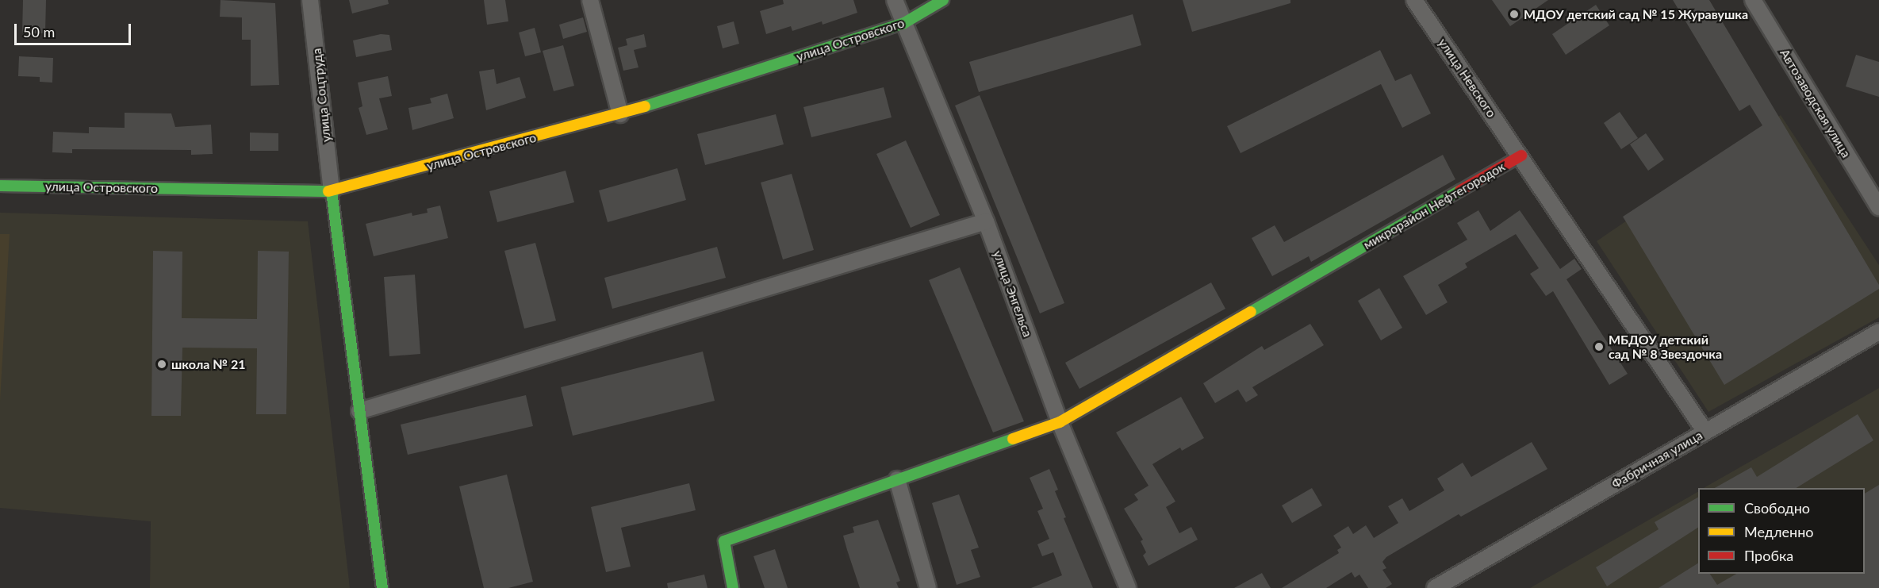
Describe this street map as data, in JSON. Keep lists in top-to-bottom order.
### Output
{
  "streets": {
    "street": [
      "улица Островского",
      "улица Невского",
      "улица Соцтруда",
      "Автозаводская улица",
      "микрорайон Нефтегородок",
      "улица Энгельса",
      "Фабричная улица"
    ]
  },
  "crossings": [
    ["улица Островского", "улица Соцтруда"],
    ["улица Островского", "улица Энгельса"],
    ["улица Невского", "микрорайон Нефтегородок"],
    ["микрорайон Нефтегородок", "улица Энгельса"]
  ],
  "places": ["МДОУ детский сад № 15 Журавушка", "МБДОУ детский сад № 8 Звездочка", "школа № 21"],
  "legend": ["Свободно", "Медленно", "Пробка"],
  "scale_bar": "50 m"
}
